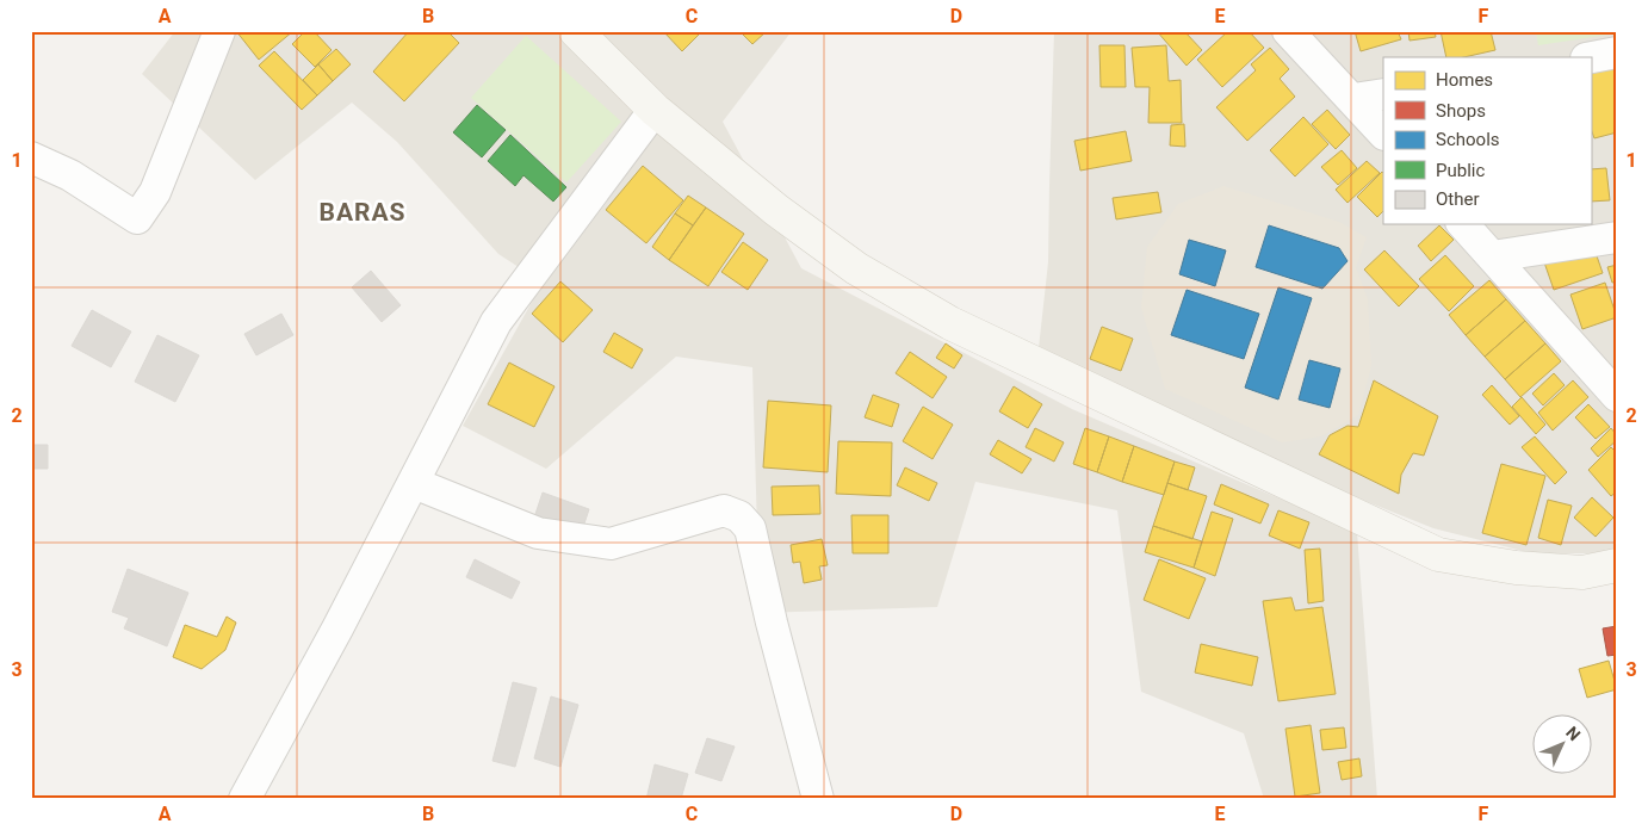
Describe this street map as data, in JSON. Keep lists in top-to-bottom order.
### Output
{
  "districts": ["BARAS"],
  "legend": [
    "Homes",
    "Shops",
    "Schools",
    "Public",
    "Other"
  ],
  "north": "top right",
  "grid": {
    "columns": [
      "A",
      "B",
      "C",
      "D",
      "E",
      "F"
    ],
    "rows": ["1", "2", "3"]
  }
}
